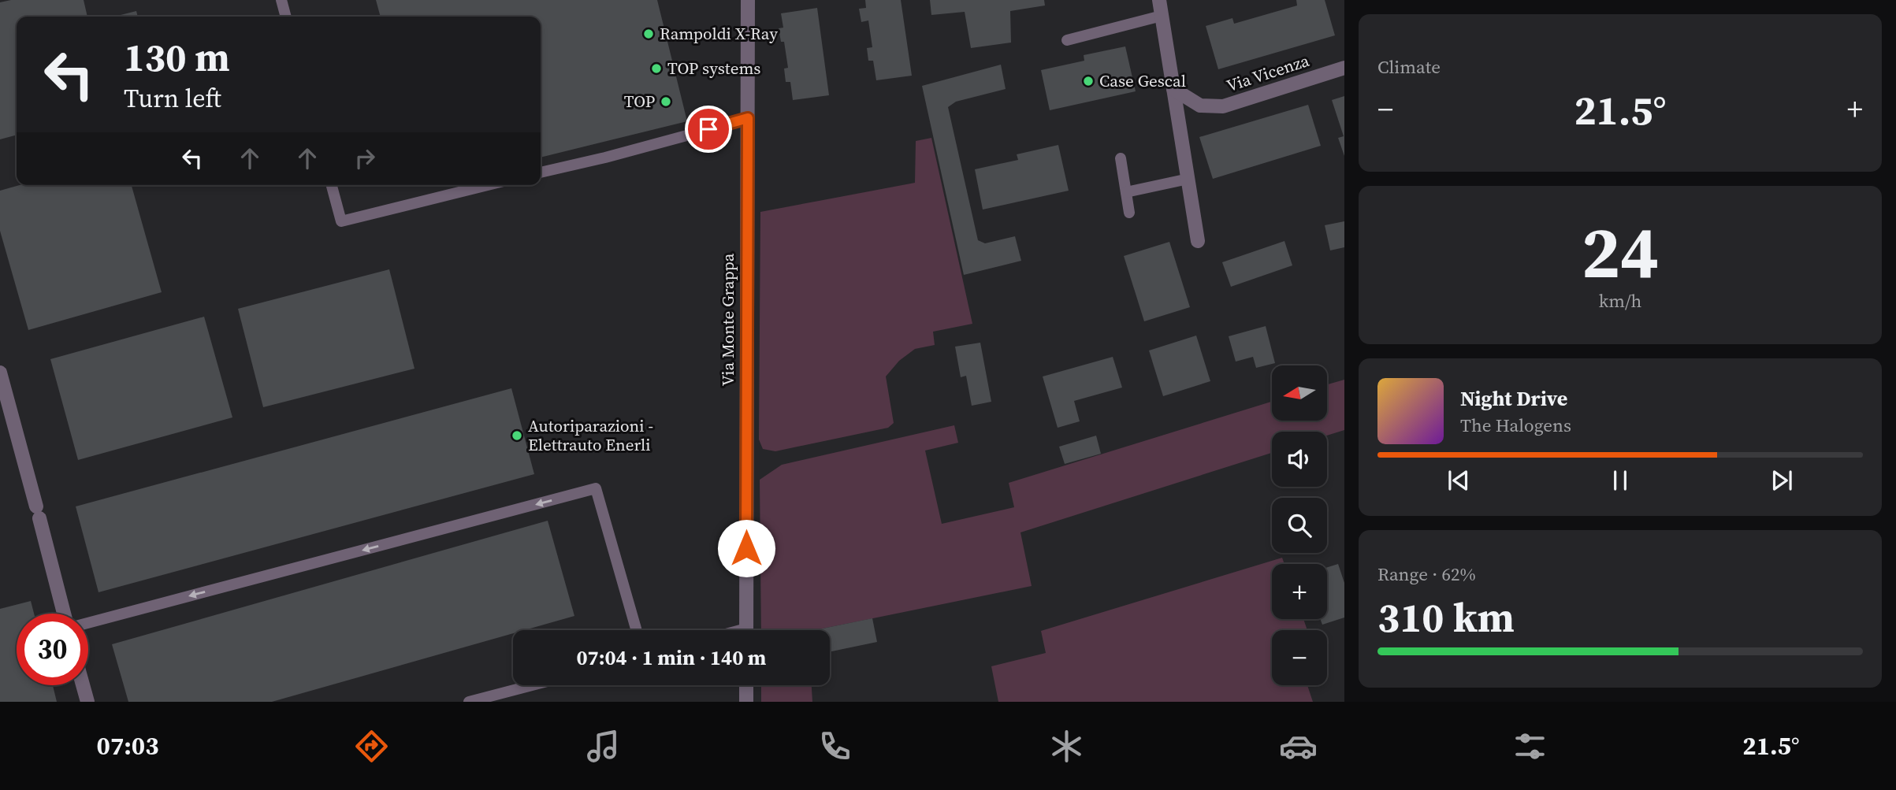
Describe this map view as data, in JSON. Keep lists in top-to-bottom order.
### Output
{
  "streets": {
    "street": ["Via Vicenza", "Via Monte Grappa"]
  },
  "places": [
    "Rampoldi X-Ray",
    "TOP systems",
    "Case Gescal",
    "TOP",
    "Autoriparazioni - Elettrauto Enerli"
  ],
  "north": "left",
  "page": {
    "tile": [
      "Climate",
      ["24", "km/h"],
      ["Range · 62%", "310 km"]
    ],
    "turn": ["130 m", "Turn left"],
    "heat": ["−", "21.5°", "+"],
    "map_buttons": ["+", "−"],
    "song": ["Night Drive", "The Halogens"],
    "limit": "30",
    "trip": "07:04 · 1 min · 140 m",
    "tabs": ["07:03", "21.5°"]
  }
}
